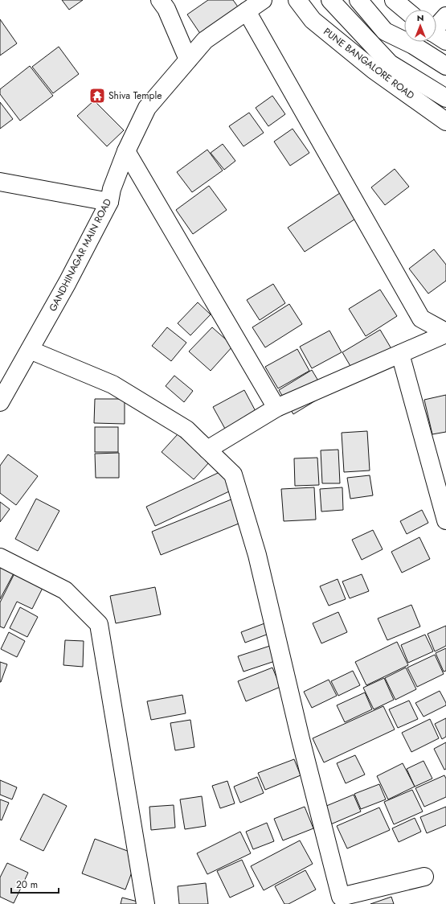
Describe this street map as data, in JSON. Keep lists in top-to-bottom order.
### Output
{
  "streets": {
    "street": ["PUNE BANGALORE ROAD", "GANDHINAGAR MAIN ROAD"]
  },
  "places": {
    "temple": ["Shiva Temple"]
  },
  "scale_bar": "20 m",
  "north": "top"
}
